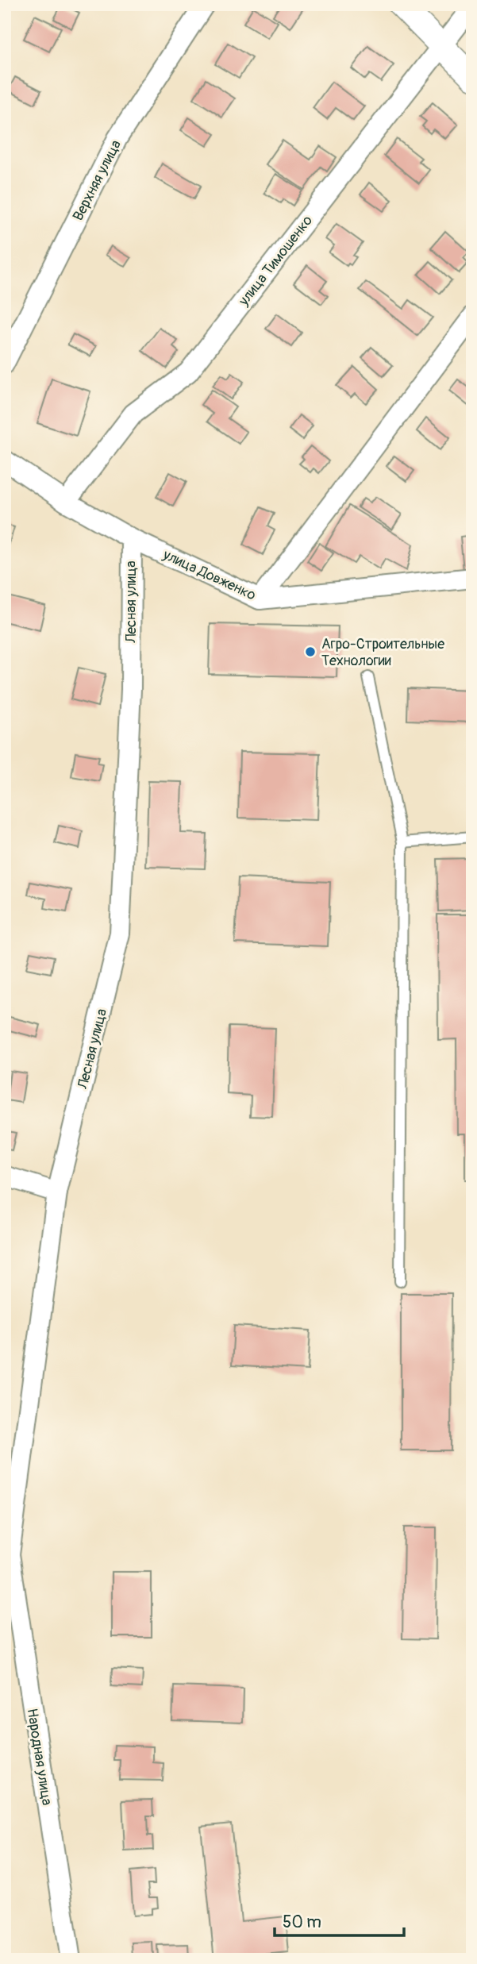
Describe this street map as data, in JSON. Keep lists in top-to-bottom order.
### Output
{
  "streets": {
    "street": [
      "Верхняя улица",
      "улица Тимошенко",
      "улица Довженко",
      "Лесная улица",
      "Народная улица"
    ]
  },
  "crossings": [
    ["улица Тимошенко", "улица Довженко"],
    ["улица Довженко", "Лесная улица"],
    ["Лесная улица", "Народная улица"]
  ],
  "places": ["Агро-Строительные Технологии"],
  "scale_bar": "50 m"
}
